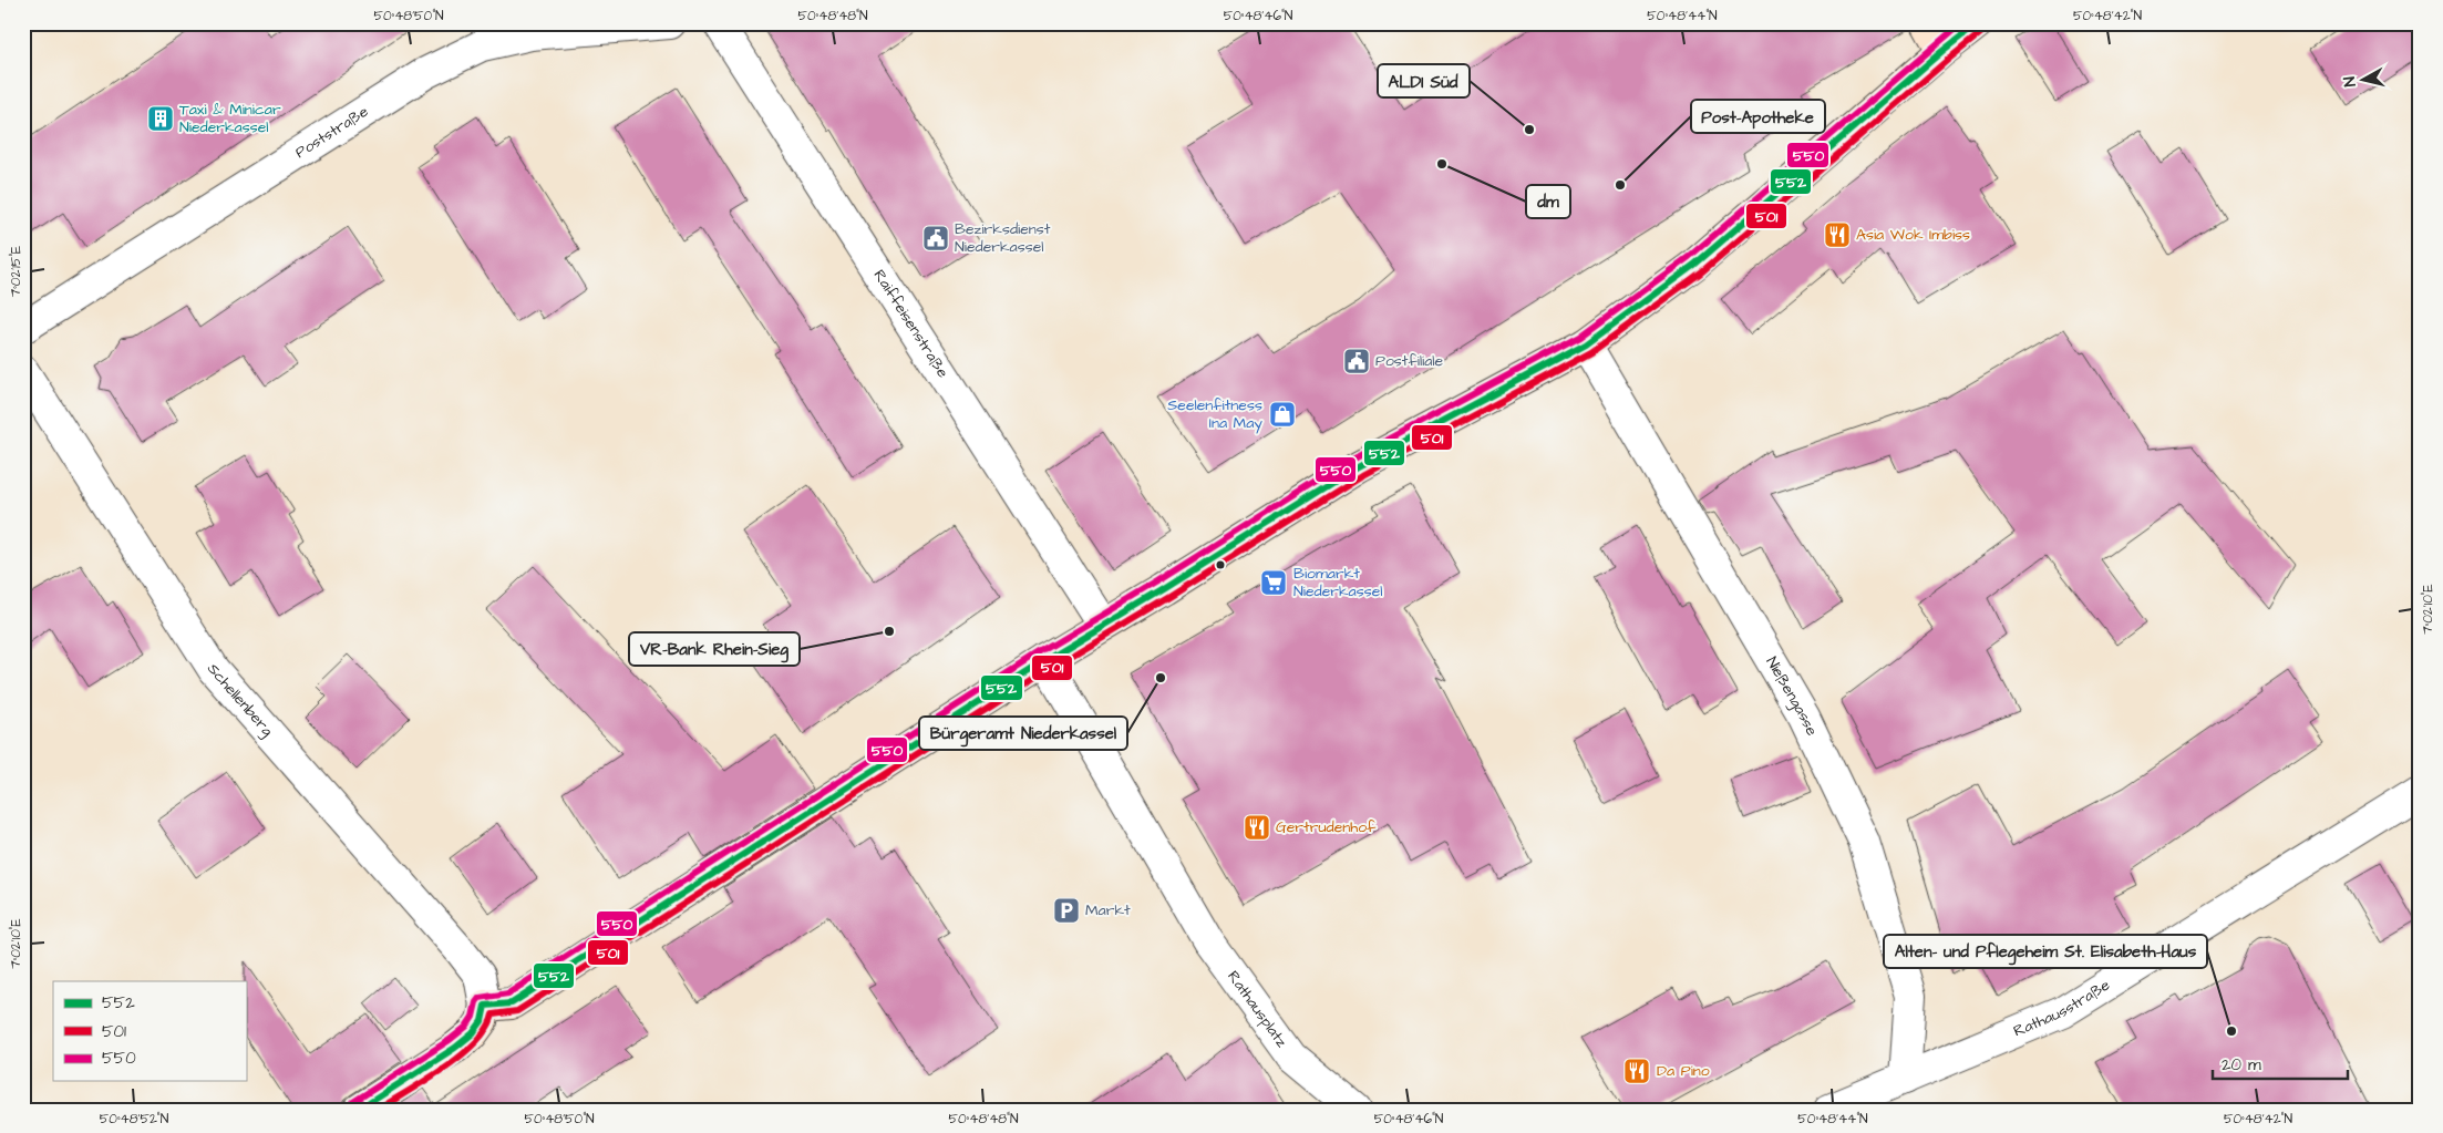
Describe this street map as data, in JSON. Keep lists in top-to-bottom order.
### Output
{
  "streets": {
    "street": [
      "Poststraße",
      "Raiffeisenstraße",
      "Nießengasse",
      "Schellenberg",
      "Rathausstraße",
      "Rathausplatz"
    ]
  },
  "crossings": [
    ["Nießengasse", "Rathausstraße"]
  ],
  "places": {
    "building": ["Taxi & Minicar Niederkassel"],
    "other": [
      "ALDI Süd",
      "dm",
      "Post-Apotheke",
      "VR-Bank Rhein-Sieg",
      "Bürgeramt Niederkassel",
      "Alten- und Pflegeheim St. Elisabeth-Haus"
    ],
    "restaurant": ["Asia Wok Imbiss", "Gertrudenhof", "Da Pino"],
    "public building": ["Bezirksdienst Niederkassel", "Postfiliale"],
    "shop": ["Seelenfitness Ina May"],
    "supermarket": ["Biomarkt Niederkassel"],
    "parking": ["Markt"]
  },
  "lines": ["transit line 552", "transit line 550", "transit line 501"],
  "legend": ["552", "501", "550"],
  "scale_bar": "20 m",
  "north": "left",
  "coordinates": [
    "50°48'50\"N",
    "50°48'48\"N",
    "50°48'46\"N",
    "50°48'44\"N",
    "50°48'42\"N",
    "7°02'15\"E",
    "7°02'10\"E",
    "50°48'52\"N"
  ]
}
